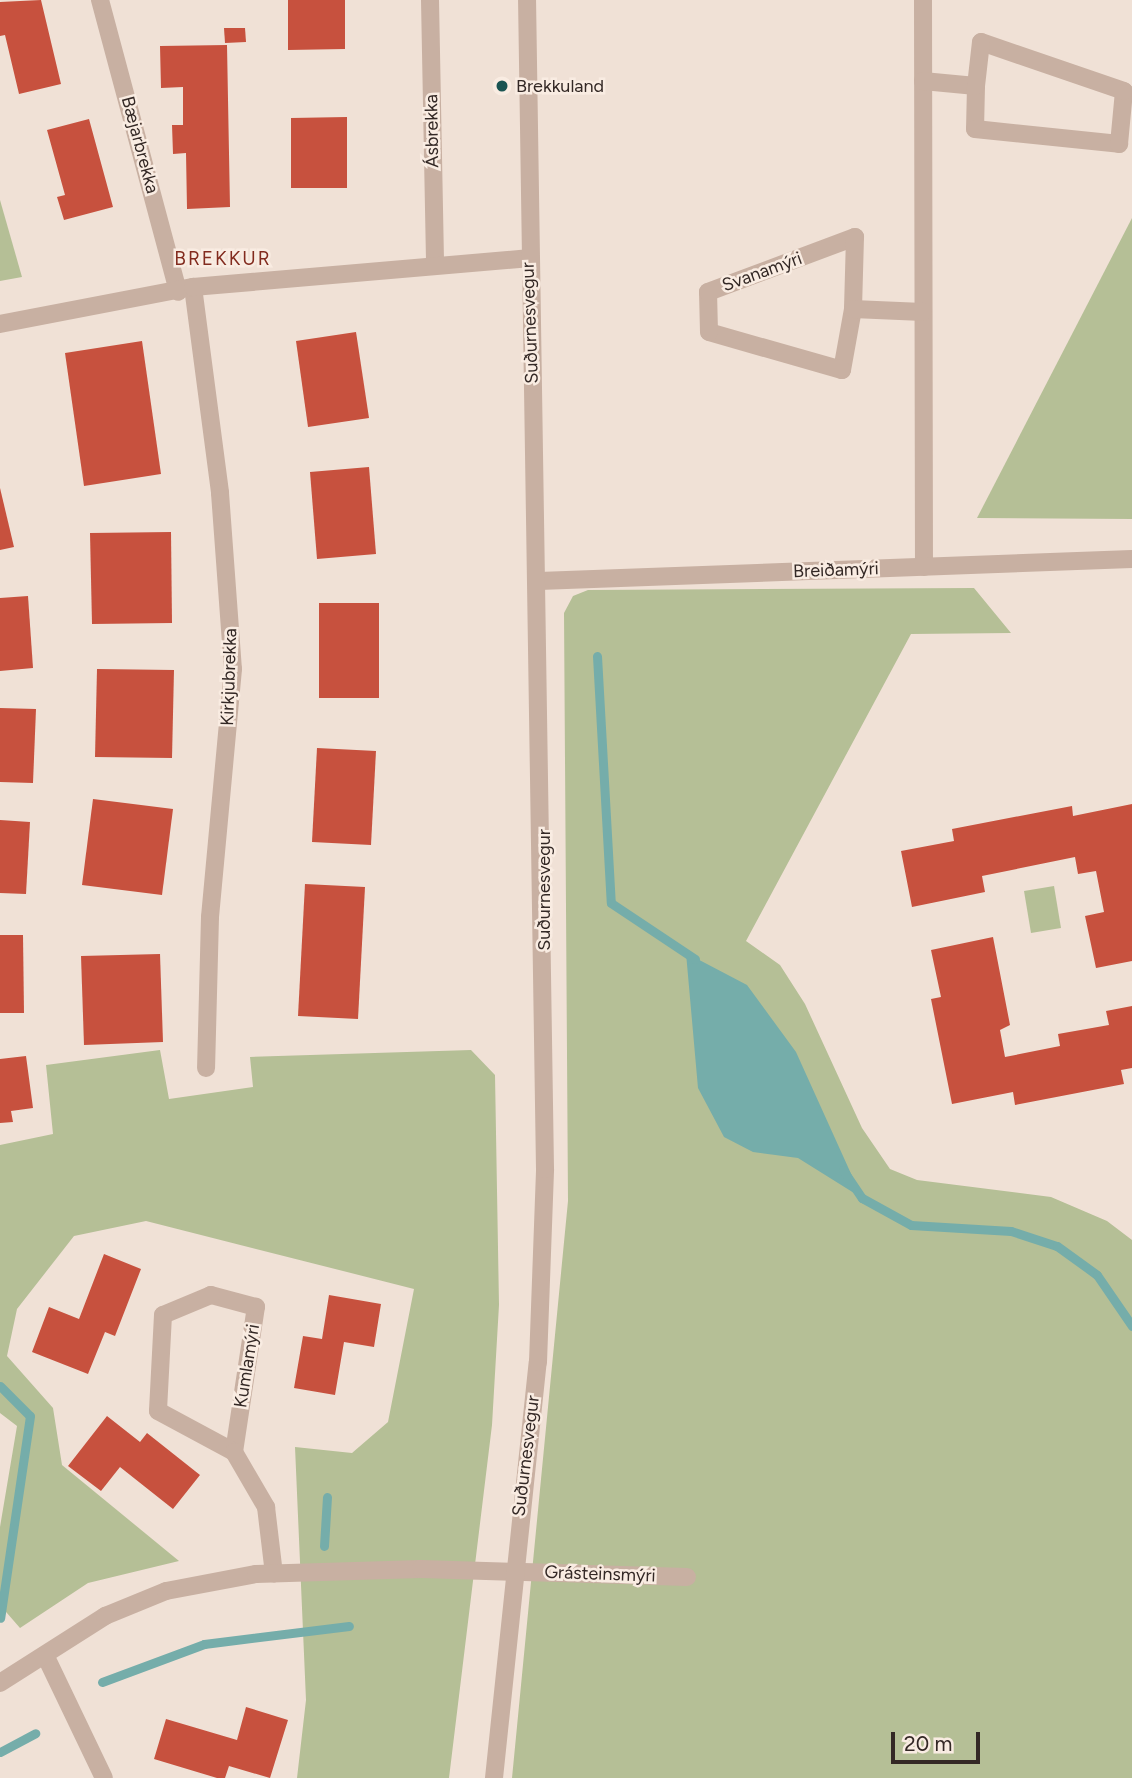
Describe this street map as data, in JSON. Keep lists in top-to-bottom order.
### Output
{
  "streets": {
    "street": [
      "Ásbrekka",
      "Bæjarbrekka",
      "Svanamýri",
      "Suðurnesvegur",
      "Breiðamýri",
      "Kirkjubrekka",
      "Kumlamýri",
      "Grásteinsmýri"
    ]
  },
  "crossings": [
    ["Bæjarbrekka", "Kirkjubrekka"],
    ["Suðurnesvegur", "Breiðamýri"],
    ["Suðurnesvegur", "Grásteinsmýri"]
  ],
  "districts": ["BREKKUR"],
  "places": ["Brekkuland"],
  "scale_bar": "20 m"
}
